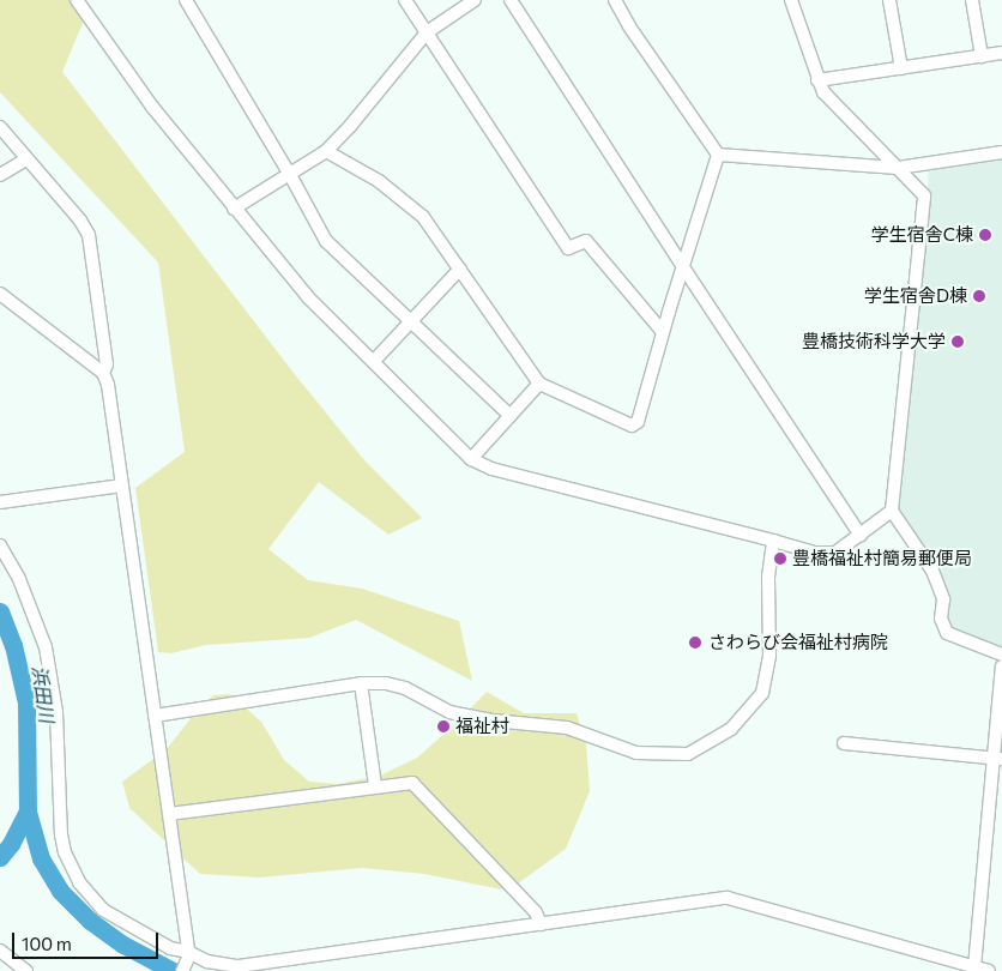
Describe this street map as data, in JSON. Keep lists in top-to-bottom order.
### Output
{
  "water": ["浜田川"],
  "places": [
    "学生宿舎C棟",
    "学生宿舎D棟",
    "豊橋技術科学大学",
    "豊橋福祉村簡易郵便局",
    "さわらび会福祉村病院",
    "福祉村"
  ],
  "scale_bar": "100 m"
}
